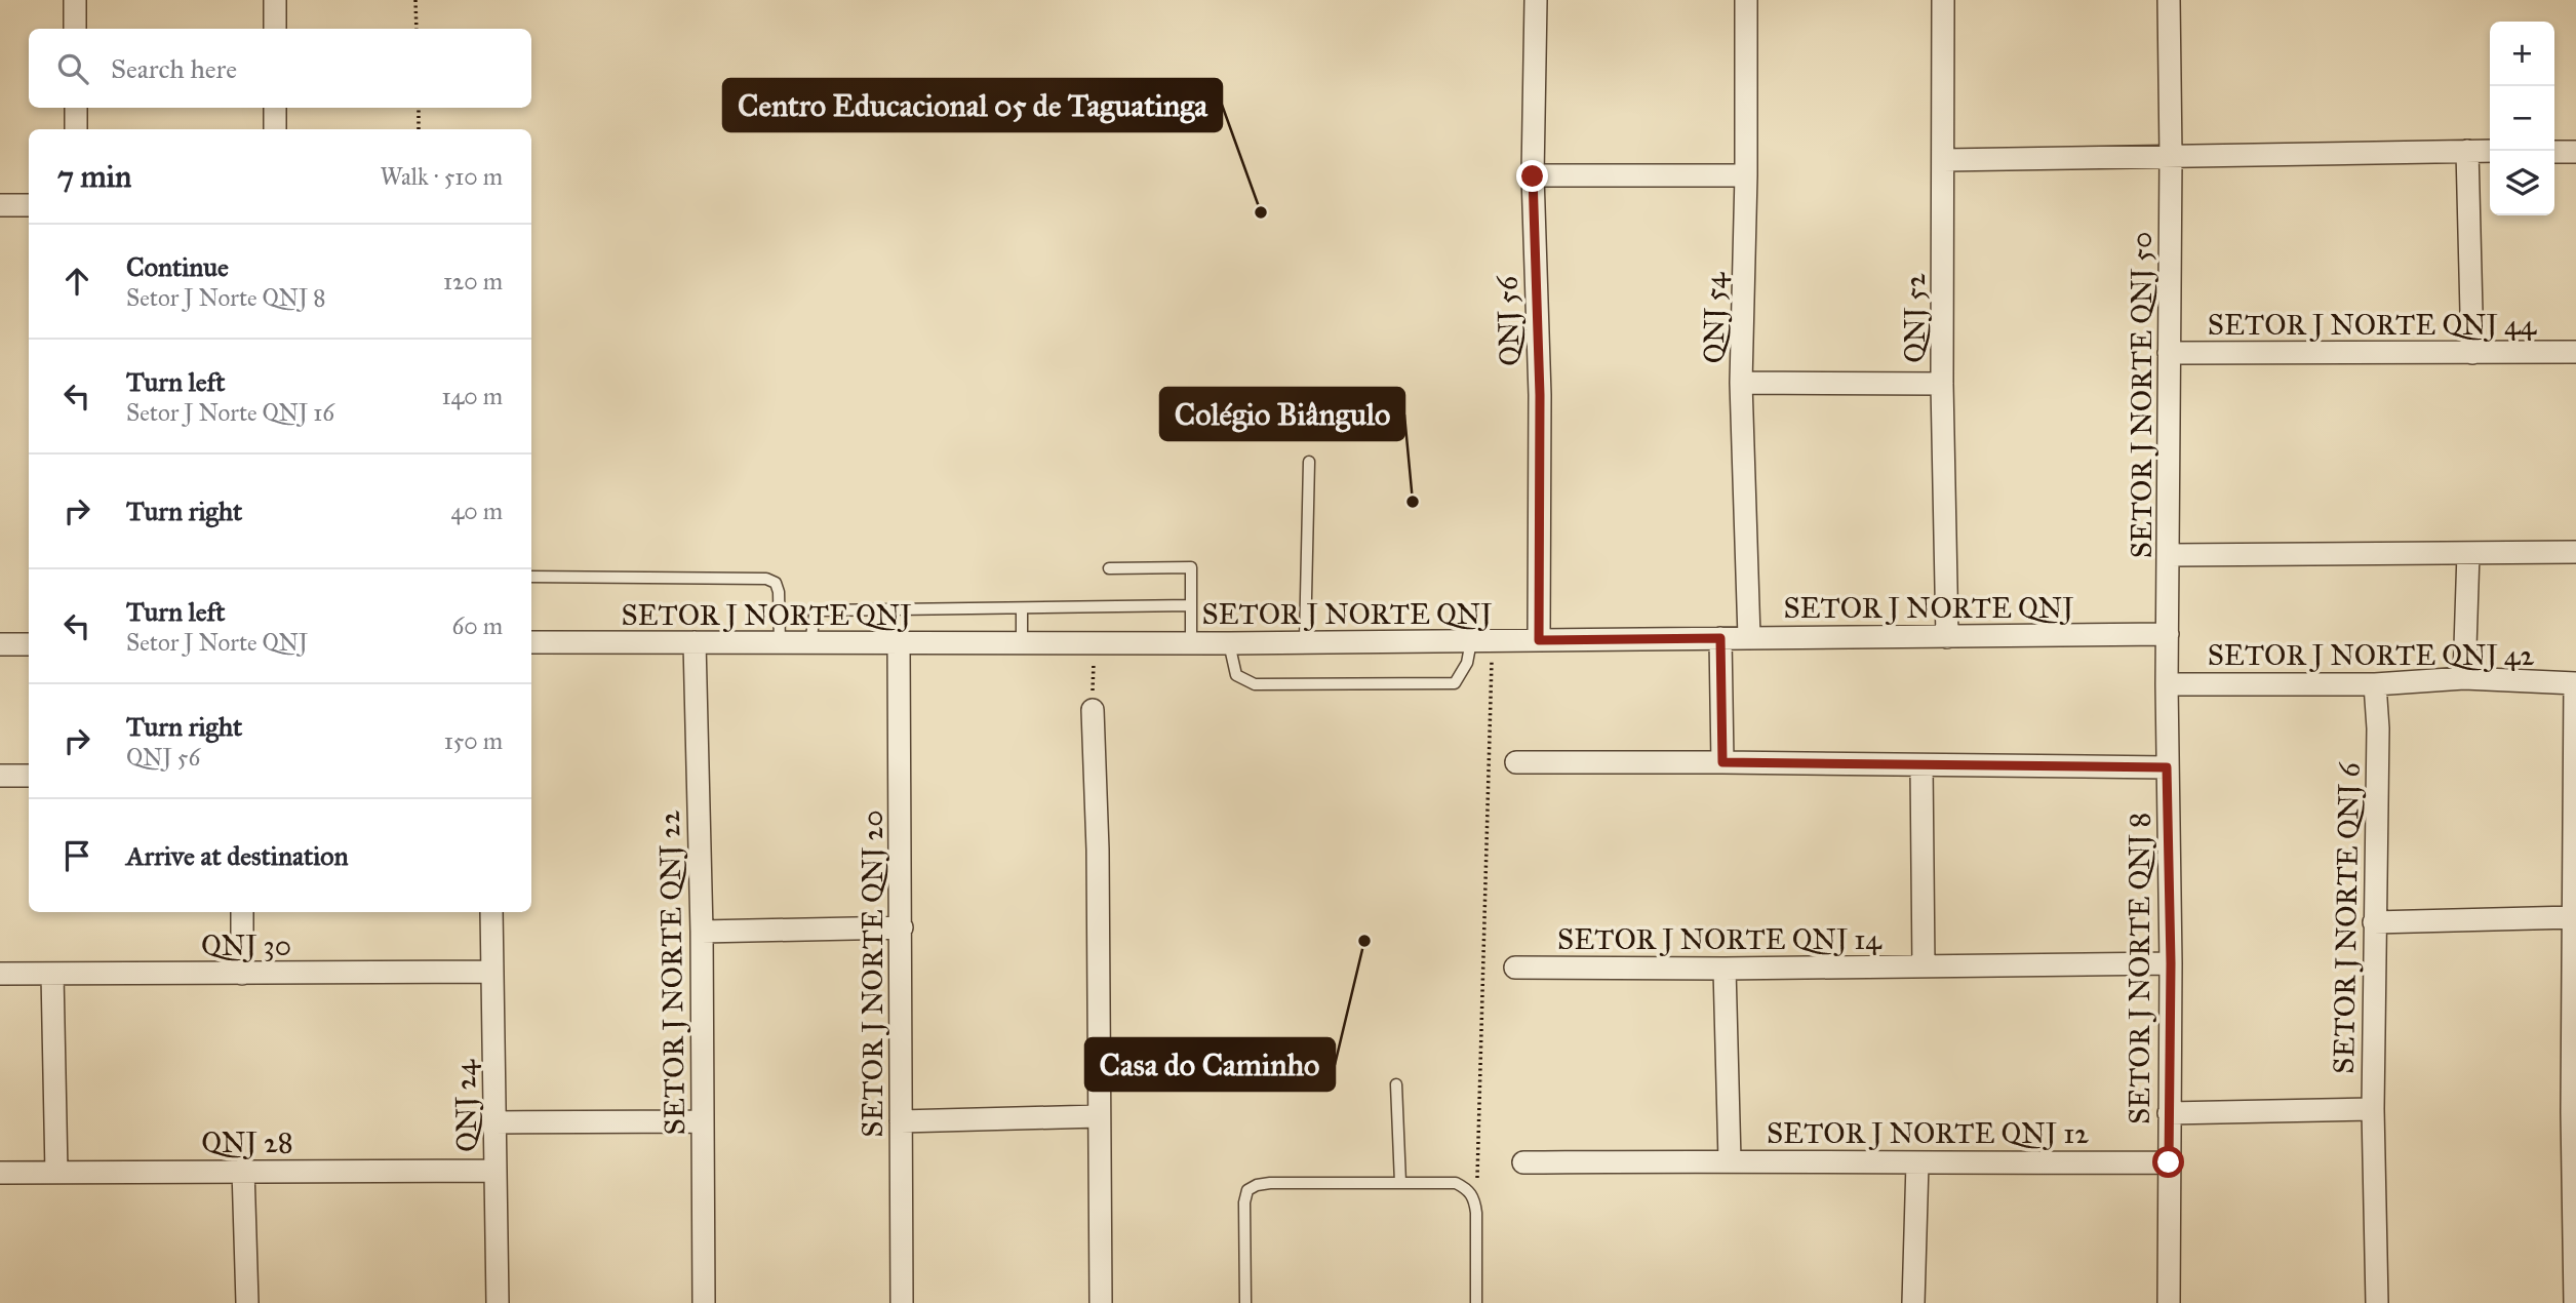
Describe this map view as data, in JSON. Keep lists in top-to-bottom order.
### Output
{
  "streets": {
    "street": [
      "QNJ 54",
      "QNJ 52",
      "QNJ 56",
      "SETOR J NORTE QNJ 44",
      "SETOR J NORTE QNJ 50",
      "SETOR J NORTE QNJ",
      "SETOR J NORTE QNJ 42",
      "SETOR J NORTE QNJ 6",
      "SETOR J NORTE QNJ 14",
      "QNJ 30",
      "SETOR J NORTE QNJ 8",
      "SETOR J NORTE QNJ 22",
      "SETOR J NORTE QNJ 20",
      "QNJ 24",
      "SETOR J NORTE QNJ 12",
      "QNJ 28"
    ]
  },
  "crossings": [
    ["QNJ 54", "SETOR J NORTE QNJ"],
    ["QNJ 52", "SETOR J NORTE QNJ"],
    ["QNJ 56", "SETOR J NORTE QNJ"],
    ["SETOR J NORTE QNJ 44", "SETOR J NORTE QNJ 50"],
    ["SETOR J NORTE QNJ 50", "SETOR J NORTE QNJ"],
    ["SETOR J NORTE QNJ 50", "SETOR J NORTE QNJ 8"],
    ["SETOR J NORTE QNJ", "SETOR J NORTE QNJ 8"],
    ["SETOR J NORTE QNJ", "SETOR J NORTE QNJ 22"],
    ["SETOR J NORTE QNJ", "SETOR J NORTE QNJ 20"],
    ["SETOR J NORTE QNJ 42", "SETOR J NORTE QNJ 6"],
    ["SETOR J NORTE QNJ 42", "SETOR J NORTE QNJ 8"],
    ["SETOR J NORTE QNJ 6", "SETOR J NORTE QNJ 8"],
    ["SETOR J NORTE QNJ 14", "SETOR J NORTE QNJ 8"],
    ["SETOR J NORTE QNJ 14", "SETOR J NORTE QNJ 12"],
    ["QNJ 30", "QNJ 24"],
    ["SETOR J NORTE QNJ 8", "SETOR J NORTE QNJ 12"],
    ["QNJ 24", "QNJ 28"]
  ],
  "places": ["Centro Educacional 05 de Taguatinga", "Colégio Biângulo", "Casa do Caminho"],
  "page": {
    "map_buttons": ["+", "−"],
    "search": "Search here",
    "heading": ["7 min", "Walk · 510 m"],
    "list": [
      ["Continue", "Setor J Norte QNJ 8", "120 m"],
      ["Turn left", "Setor J Norte QNJ 16", "140 m"],
      ["Turn right", "40 m"],
      ["Turn left", "Setor J Norte QNJ", "60 m"],
      ["Turn right", "QNJ 56", "150 m"],
      "Arrive at destination"
    ]
  }
}
